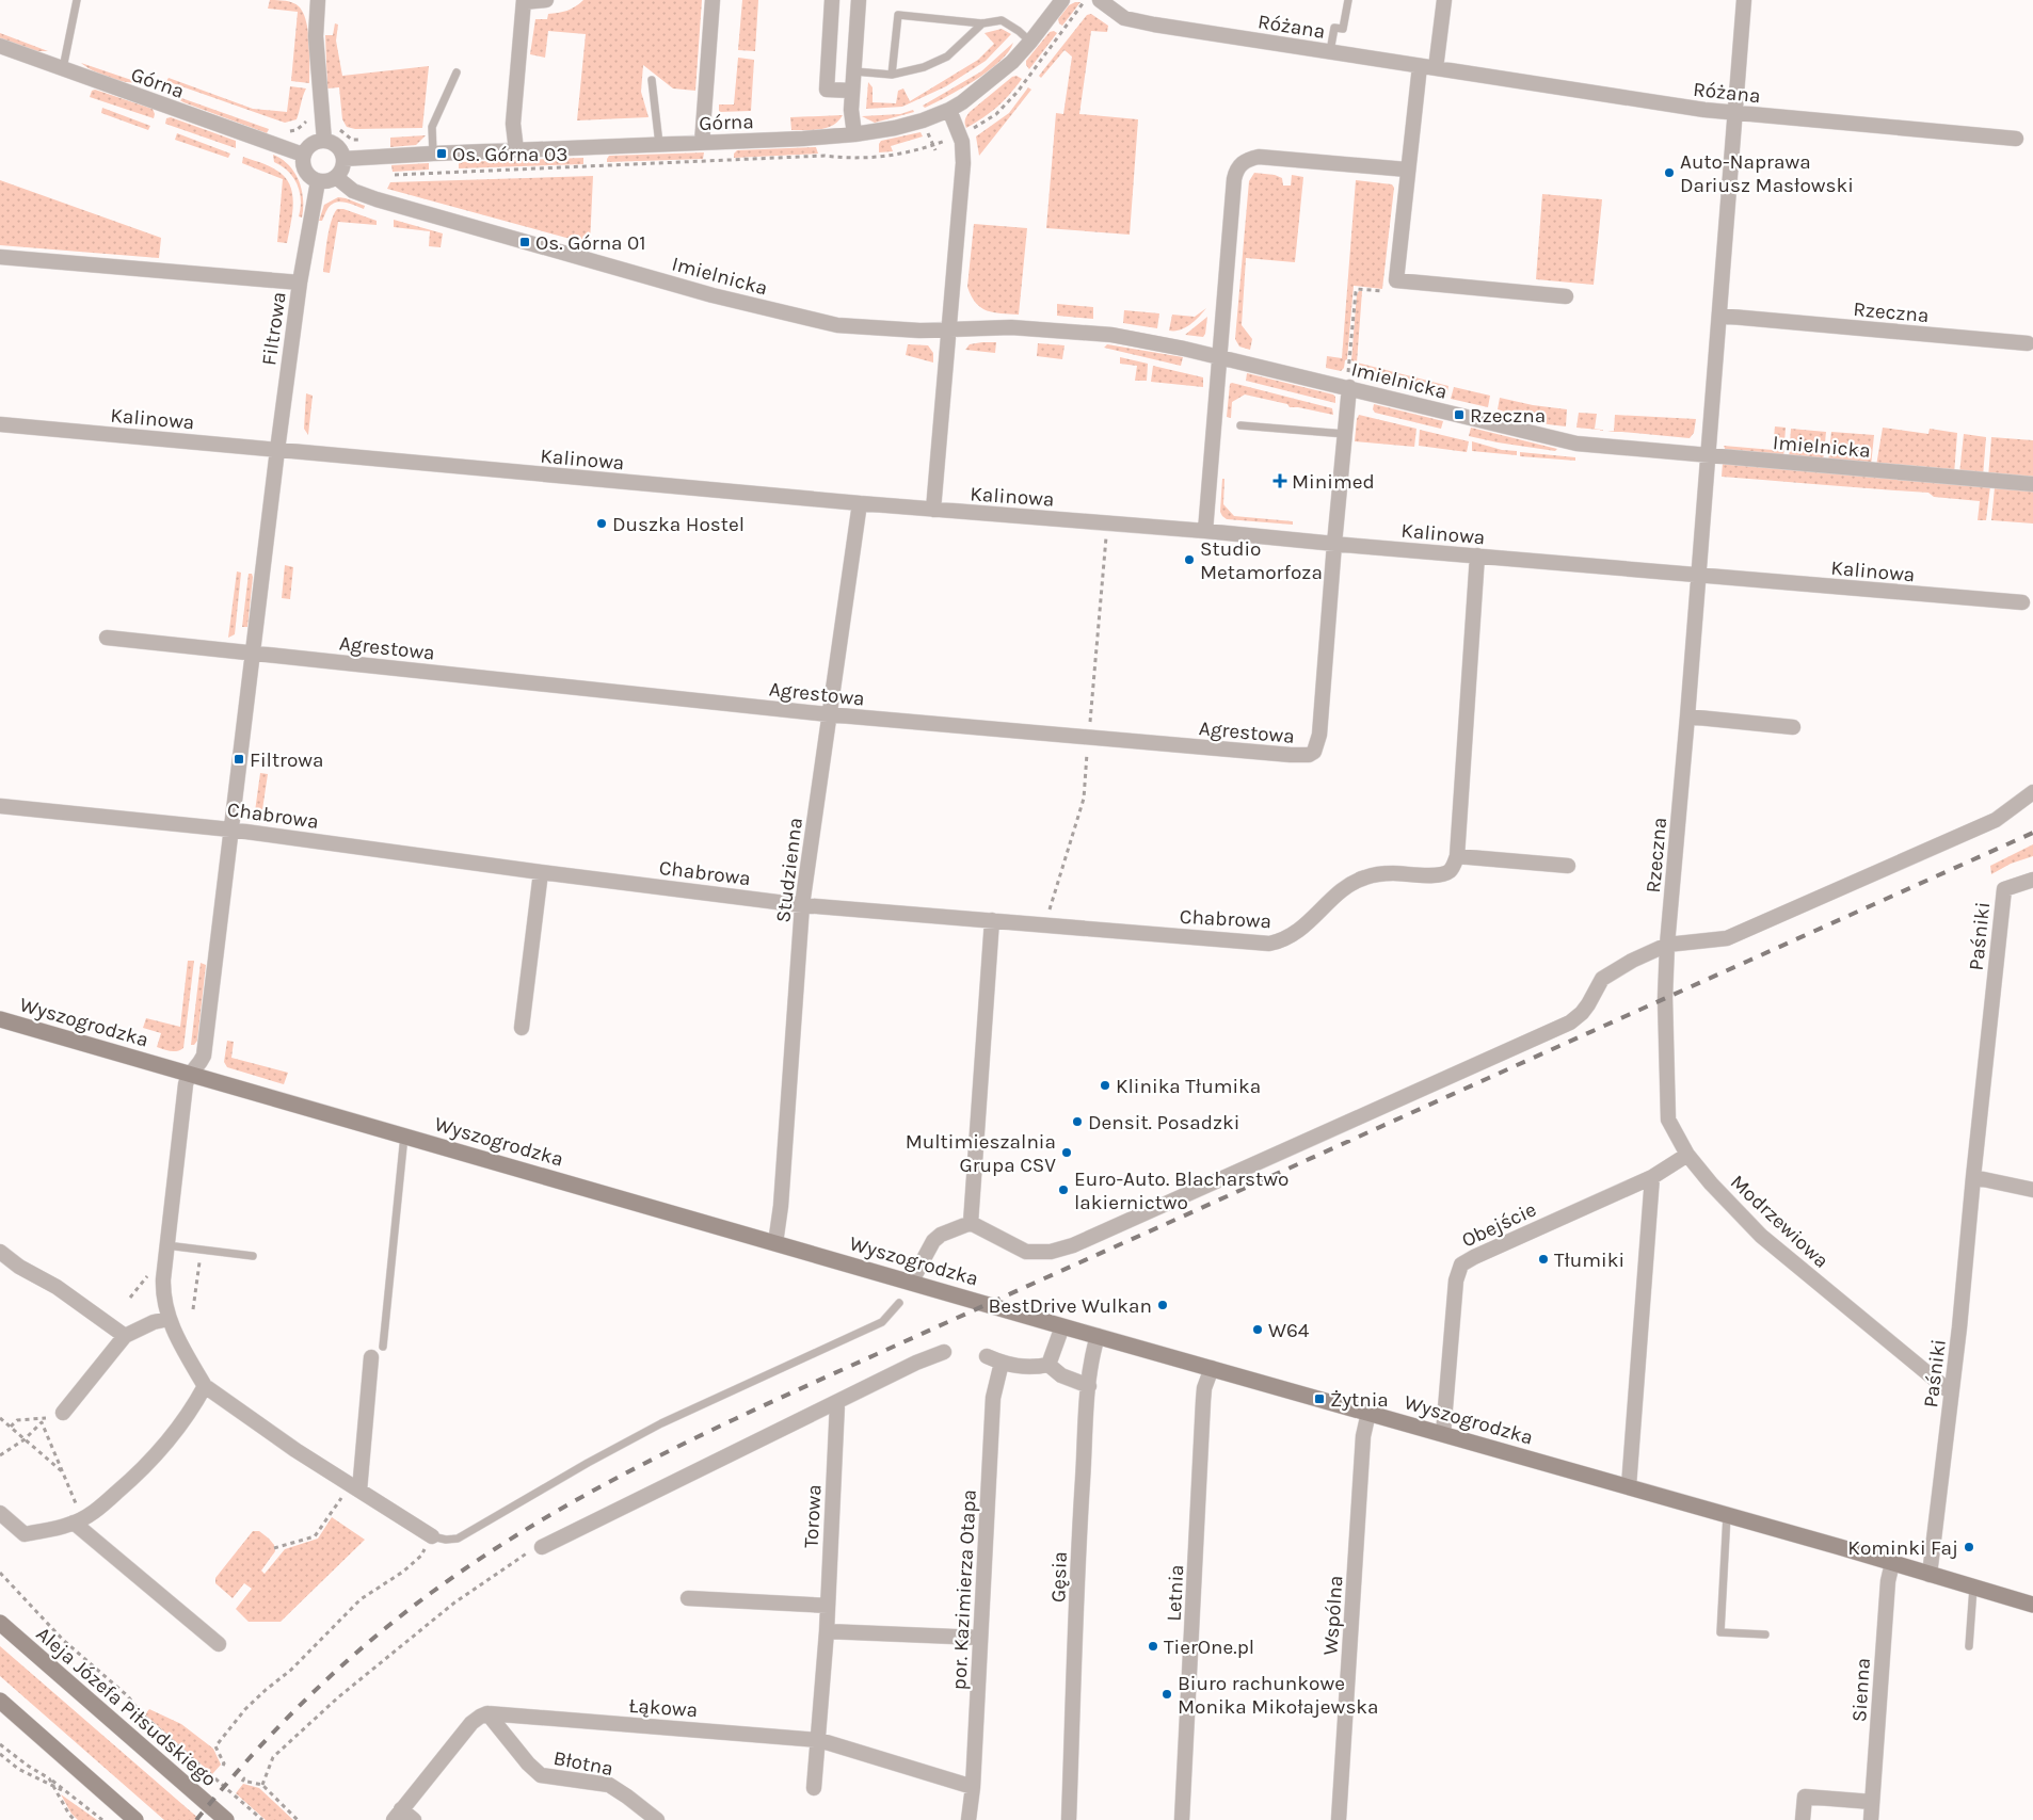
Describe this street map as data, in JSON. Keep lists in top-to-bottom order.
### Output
{
  "streets": {
    "street": [
      "Różana",
      "Górna",
      "Imielnicka",
      "Rzeczna",
      "Filtrowa",
      "Kalinowa",
      "Agrestowa",
      "Chabrowa",
      "Studzienna",
      "Paśniki",
      "Wyszogrodzka",
      "Modrzewiowa",
      "Obejście",
      "Torowa",
      "Gęsia",
      "por. Kazimierza Otapa",
      "Letnia",
      "Wspólna",
      "Sienna",
      "Aleja Józefa Piłsudskiego",
      "Łąkowa",
      "Błotna"
    ]
  },
  "crossings": [
    ["Różana", "Rzeczna"],
    ["Górna", "Imielnicka"],
    ["Górna", "Filtrowa"],
    ["Imielnicka", "Rzeczna"],
    ["Imielnicka", "Filtrowa"],
    ["Rzeczna", "Kalinowa"],
    ["Rzeczna", "Modrzewiowa"],
    ["Filtrowa", "Kalinowa"],
    ["Filtrowa", "Agrestowa"],
    ["Filtrowa", "Chabrowa"],
    ["Filtrowa", "Wyszogrodzka"],
    ["Kalinowa", "Agrestowa"],
    ["Kalinowa", "Studzienna"],
    ["Agrestowa", "Studzienna"],
    ["Chabrowa", "Studzienna"],
    ["Studzienna", "Wyszogrodzka"],
    ["Paśniki", "Wyszogrodzka"],
    ["Paśniki", "Modrzewiowa"],
    ["Wyszogrodzka", "Obejście"],
    ["Wyszogrodzka", "Gęsia"],
    ["Wyszogrodzka", "Letnia"],
    ["Wyszogrodzka", "Wspólna"],
    ["Wyszogrodzka", "Sienna"],
    ["Modrzewiowa", "Obejście"],
    ["Torowa", "Łąkowa"],
    ["por. Kazimierza Otapa", "Łąkowa"],
    ["Łąkowa", "Błotna"]
  ],
  "places": {
    "transit": [
      "Os. Górna 03",
      "Os. Górna 01",
      "Rzeczna",
      "Filtrowa",
      "Żytnia"
    ],
    "other": [
      "Auto-Naprawa Dariusz Masłowski",
      "Duszka Hostel",
      "Studio Metamorfoza",
      "Klinika Tłumika",
      "Densit. Posadzki",
      "Multimieszalnia Grupa CSV",
      "Euro-Auto. Blacharstwo lakiernictwo",
      "Tłumiki",
      "BestDrive Wulkan",
      "W64",
      "Kominki Faj",
      "TierOne.pl",
      "Biuro rachunkowe Monika Mikołajewska"
    ],
    "health": ["Minimed"]
  }
}
